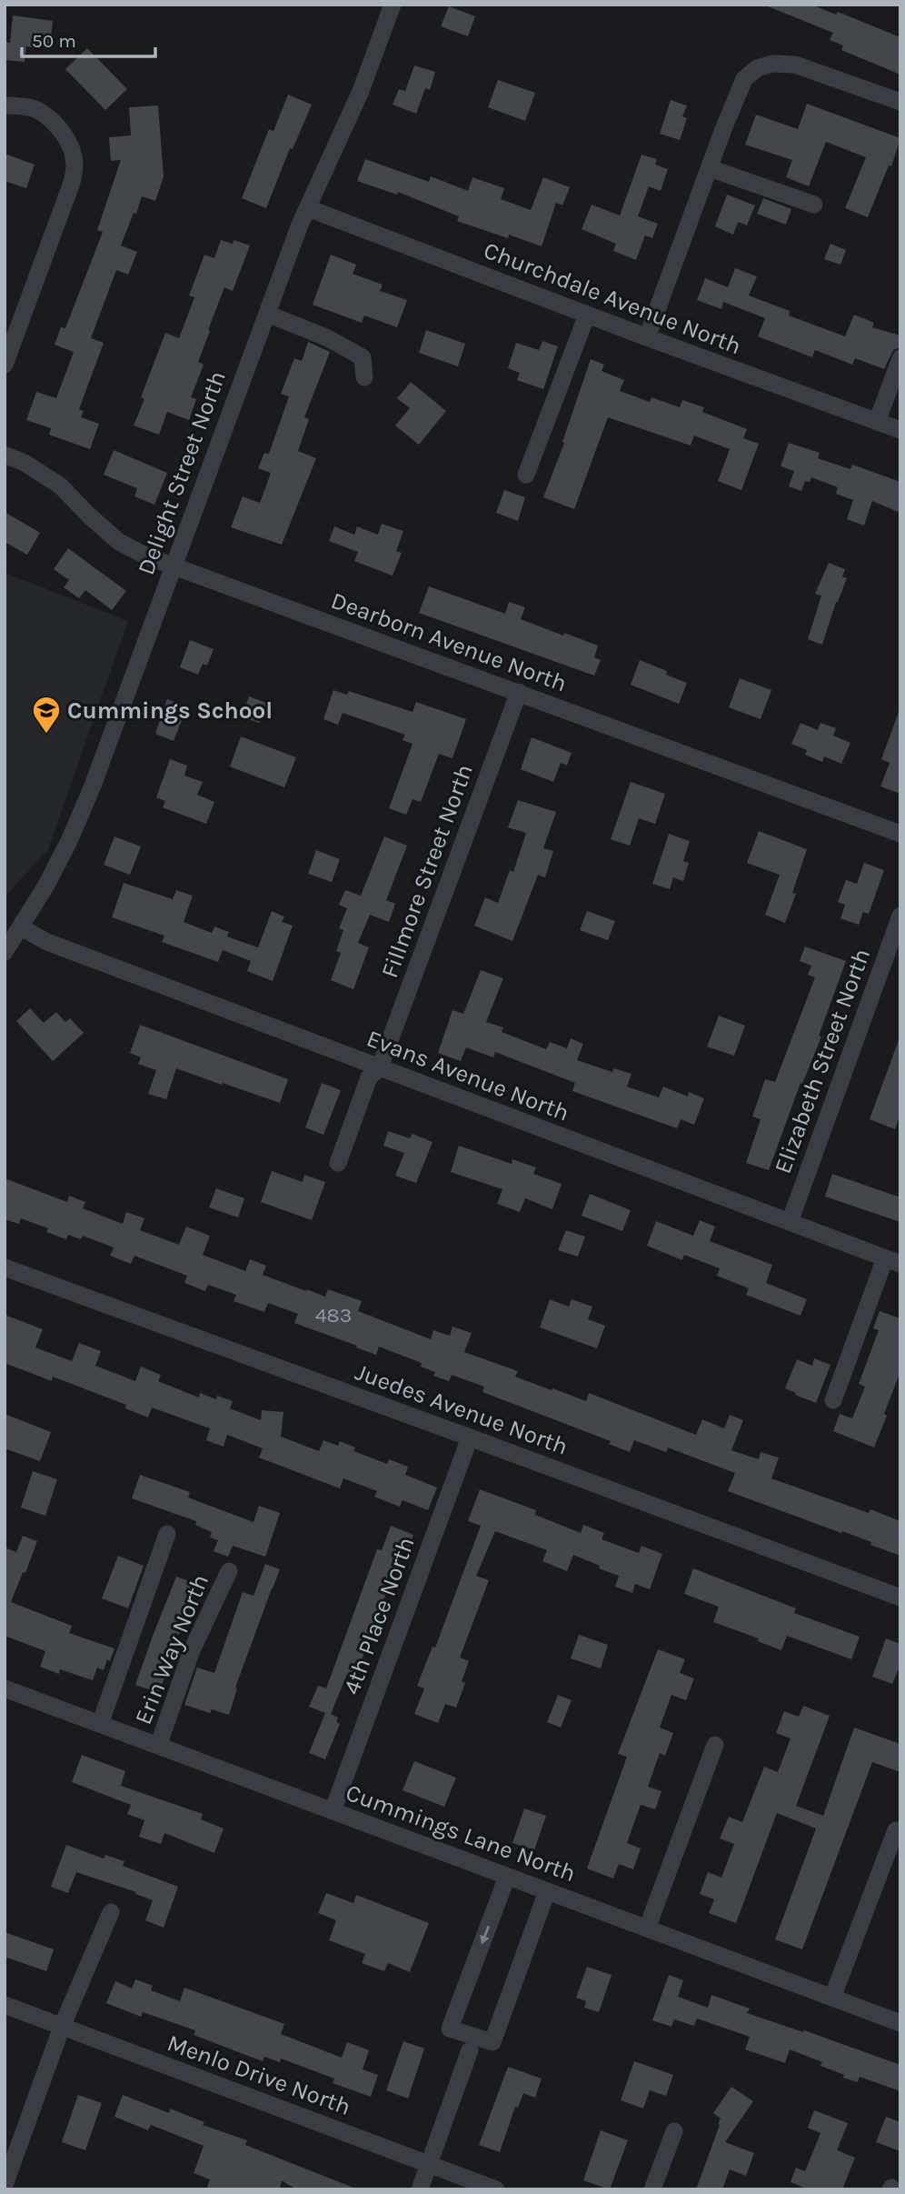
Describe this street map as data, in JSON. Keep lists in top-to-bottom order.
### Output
{
  "streets": {
    "street": [
      "Churchdale Avenue North",
      "Delight Street North",
      "Dearborn Avenue North",
      "Fillmore Street North",
      "Elizabeth Street North",
      "Evans Avenue North",
      "Juedes Avenue North",
      "4th Place North",
      "Erin Way North",
      "Cummings Lane North",
      "Menlo Drive North"
    ]
  },
  "crossings": [
    ["Churchdale Avenue North", "Delight Street North"],
    ["Delight Street North", "Dearborn Avenue North"],
    ["Delight Street North", "Evans Avenue North"],
    ["Dearborn Avenue North", "Fillmore Street North"],
    ["Fillmore Street North", "Evans Avenue North"],
    ["Elizabeth Street North", "Evans Avenue North"],
    ["Juedes Avenue North", "4th Place North"],
    ["4th Place North", "Cummings Lane North"],
    ["Erin Way North", "Cummings Lane North"]
  ],
  "places": {
    "school or university": ["Cummings School"]
  },
  "house_numbers": ["483"],
  "scale_bar": "50 m"
}
